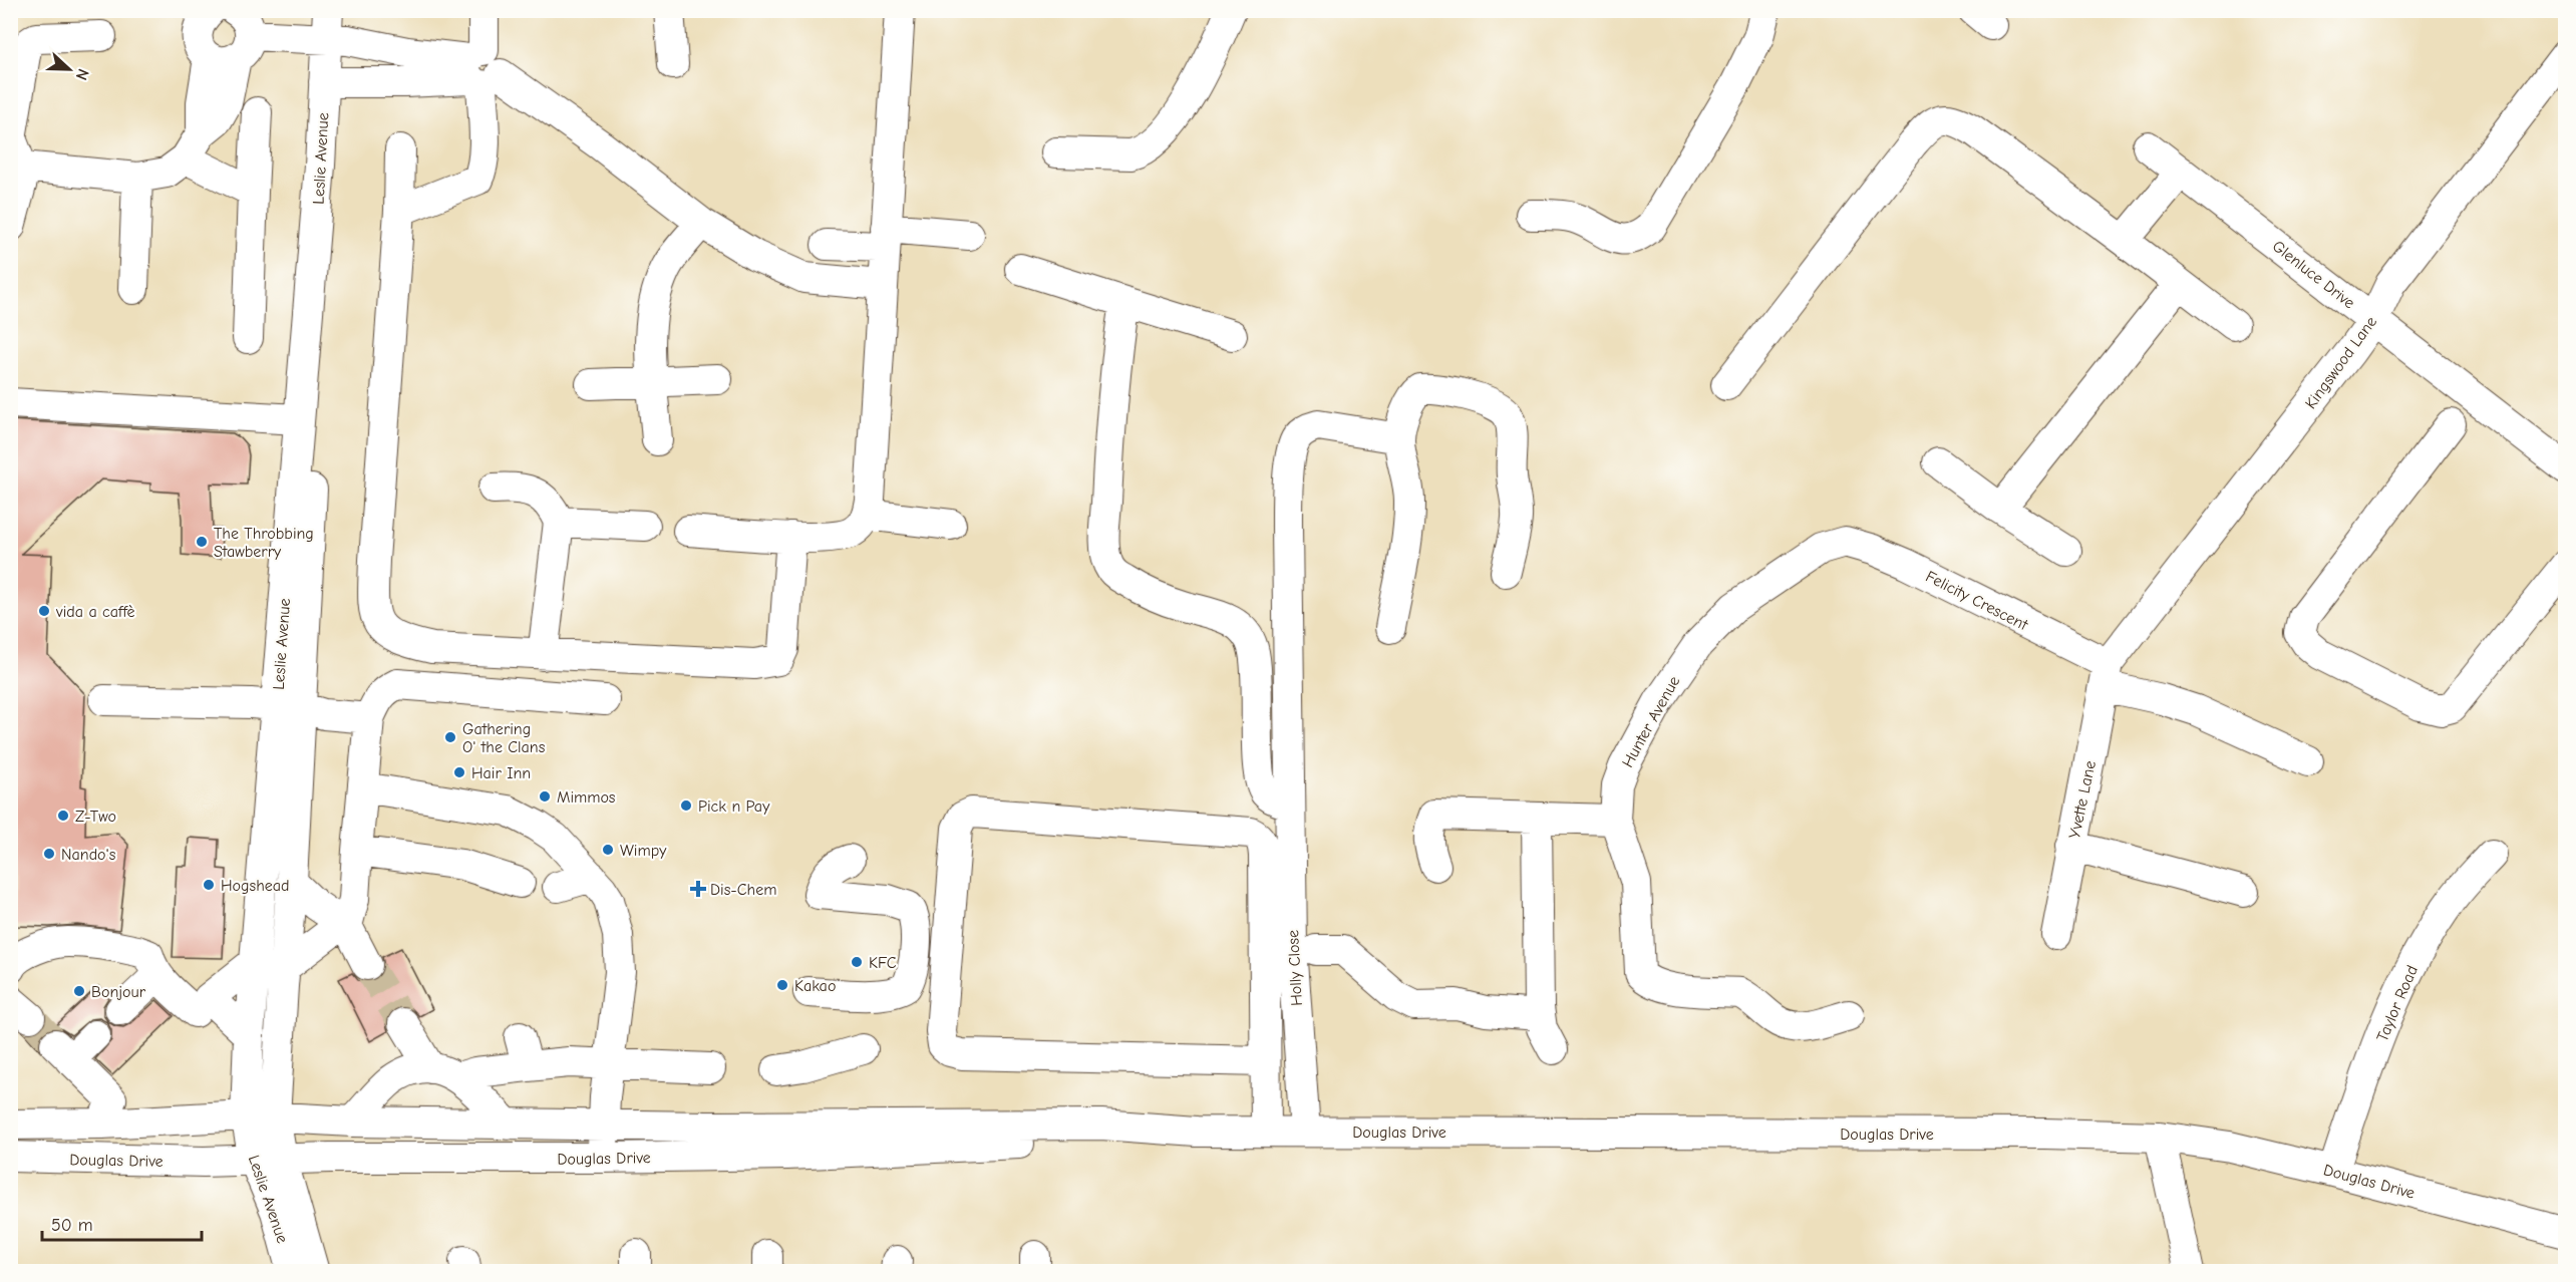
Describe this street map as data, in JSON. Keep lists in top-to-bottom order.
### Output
{
  "streets": {
    "street": [
      "Leslie Avenue",
      "Glenluce Drive",
      "Kingswood Lane",
      "Felicity Crescent",
      "Hunter Avenue",
      "Yvette Lane",
      "Holly Close",
      "Taylor Road",
      "Douglas Drive"
    ]
  },
  "crossings": [
    ["Leslie Avenue", "Douglas Drive"],
    ["Glenluce Drive", "Kingswood Lane"],
    ["Kingswood Lane", "Felicity Crescent"],
    ["Kingswood Lane", "Yvette Lane"],
    ["Felicity Crescent", "Hunter Avenue"],
    ["Felicity Crescent", "Yvette Lane"],
    ["Holly Close", "Douglas Drive"],
    ["Taylor Road", "Douglas Drive"]
  ],
  "places": {
    "other": [
      "The Throbbing Stawberry",
      "vida a caffè",
      "Gathering O' the Clans",
      "Hair Inn",
      "Mimmos",
      "Pick n Pay",
      "Z-Two",
      "Wimpy",
      "Nando's",
      "Hogshead",
      "KFC",
      "Kakao",
      "Bonjour"
    ],
    "health": ["Dis-Chem"]
  },
  "scale_bar": "50 m",
  "north": "right"
}
